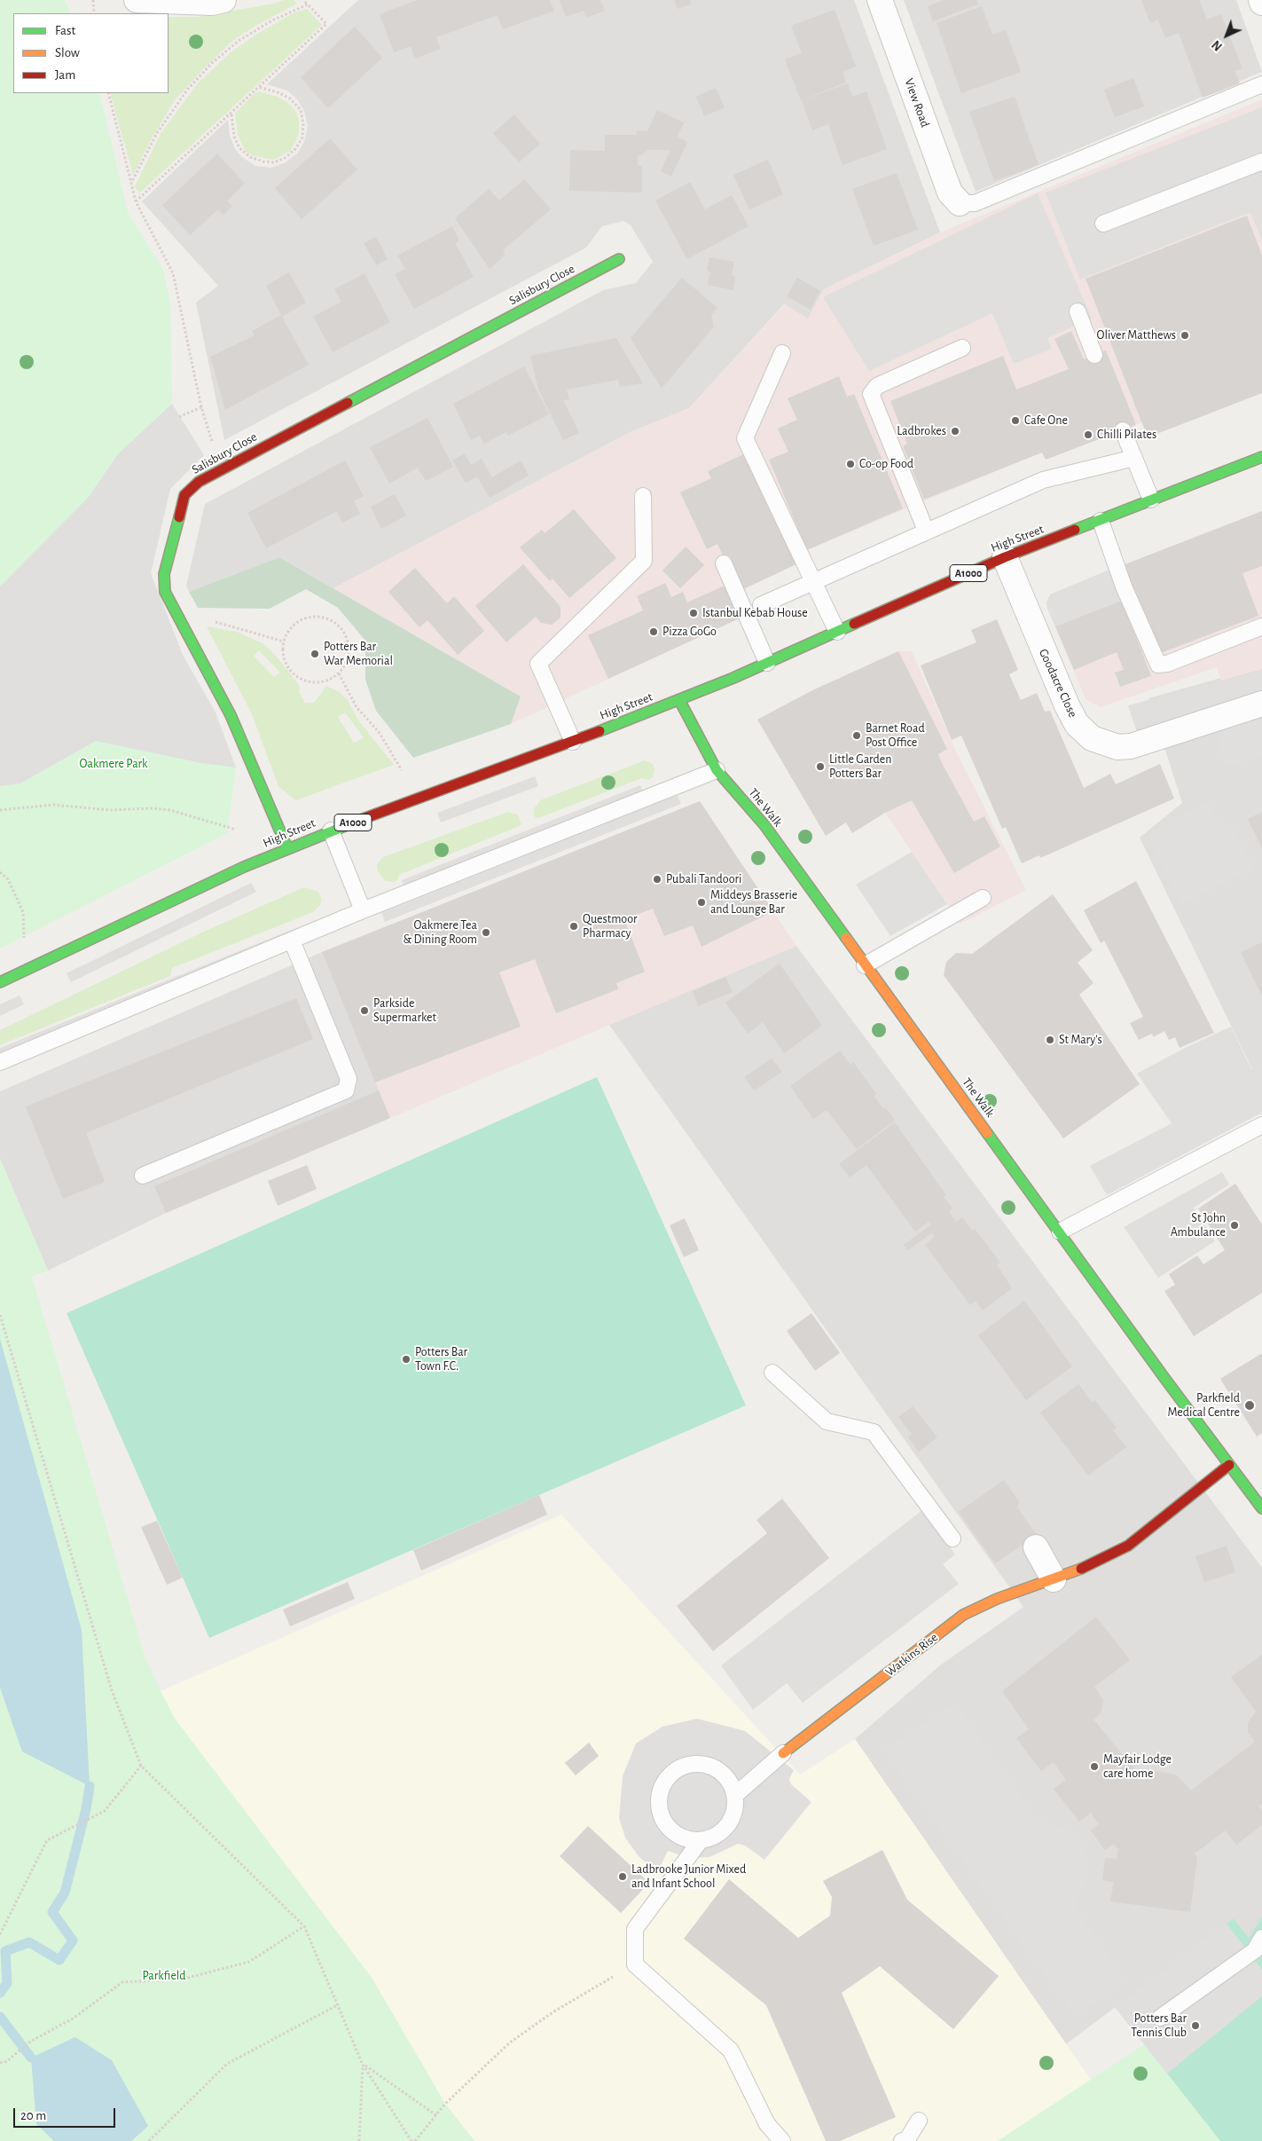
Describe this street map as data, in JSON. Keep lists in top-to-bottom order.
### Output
{
  "streets": {
    "street": [
      "View Road",
      "Salisbury Close",
      "High Street",
      "A1000",
      "Goodacre Close",
      "The Walk",
      "Watkins Rise"
    ]
  },
  "crossings": [
    ["Salisbury Close", "High Street"],
    ["High Street", "Goodacre Close"],
    ["High Street", "The Walk"],
    ["The Walk", "Watkins Rise"]
  ],
  "parks": ["Oakmere Park", "Parkfield"],
  "places": [
    "Oliver Matthews",
    "Cafe One",
    "Ladbrokes",
    "Chilli Pilates",
    "Co-op Food",
    "Istanbul Kebab House",
    "Pizza GoGo",
    "Potters Bar War Memorial",
    "Barnet Road Post Office",
    "Little Garden Potters Bar",
    "Pubali Tandoori",
    "Middeys Brasserie and Lounge Bar",
    "Questmoor Pharmacy",
    "Oakmere Tea & Dining Room",
    "Parkside Supermarket",
    "St Mary's",
    "St John Ambulance",
    "Potters Bar Town F.C.",
    "Parkfield Medical Centre",
    "Mayfair Lodge care home",
    "Ladbrooke Junior Mixed and Infant School",
    "Potters Bar Tennis Club"
  ],
  "legend": ["Fast", "Slow", "Jam"],
  "scale_bar": "20 m",
  "north": "bottom left"
}
